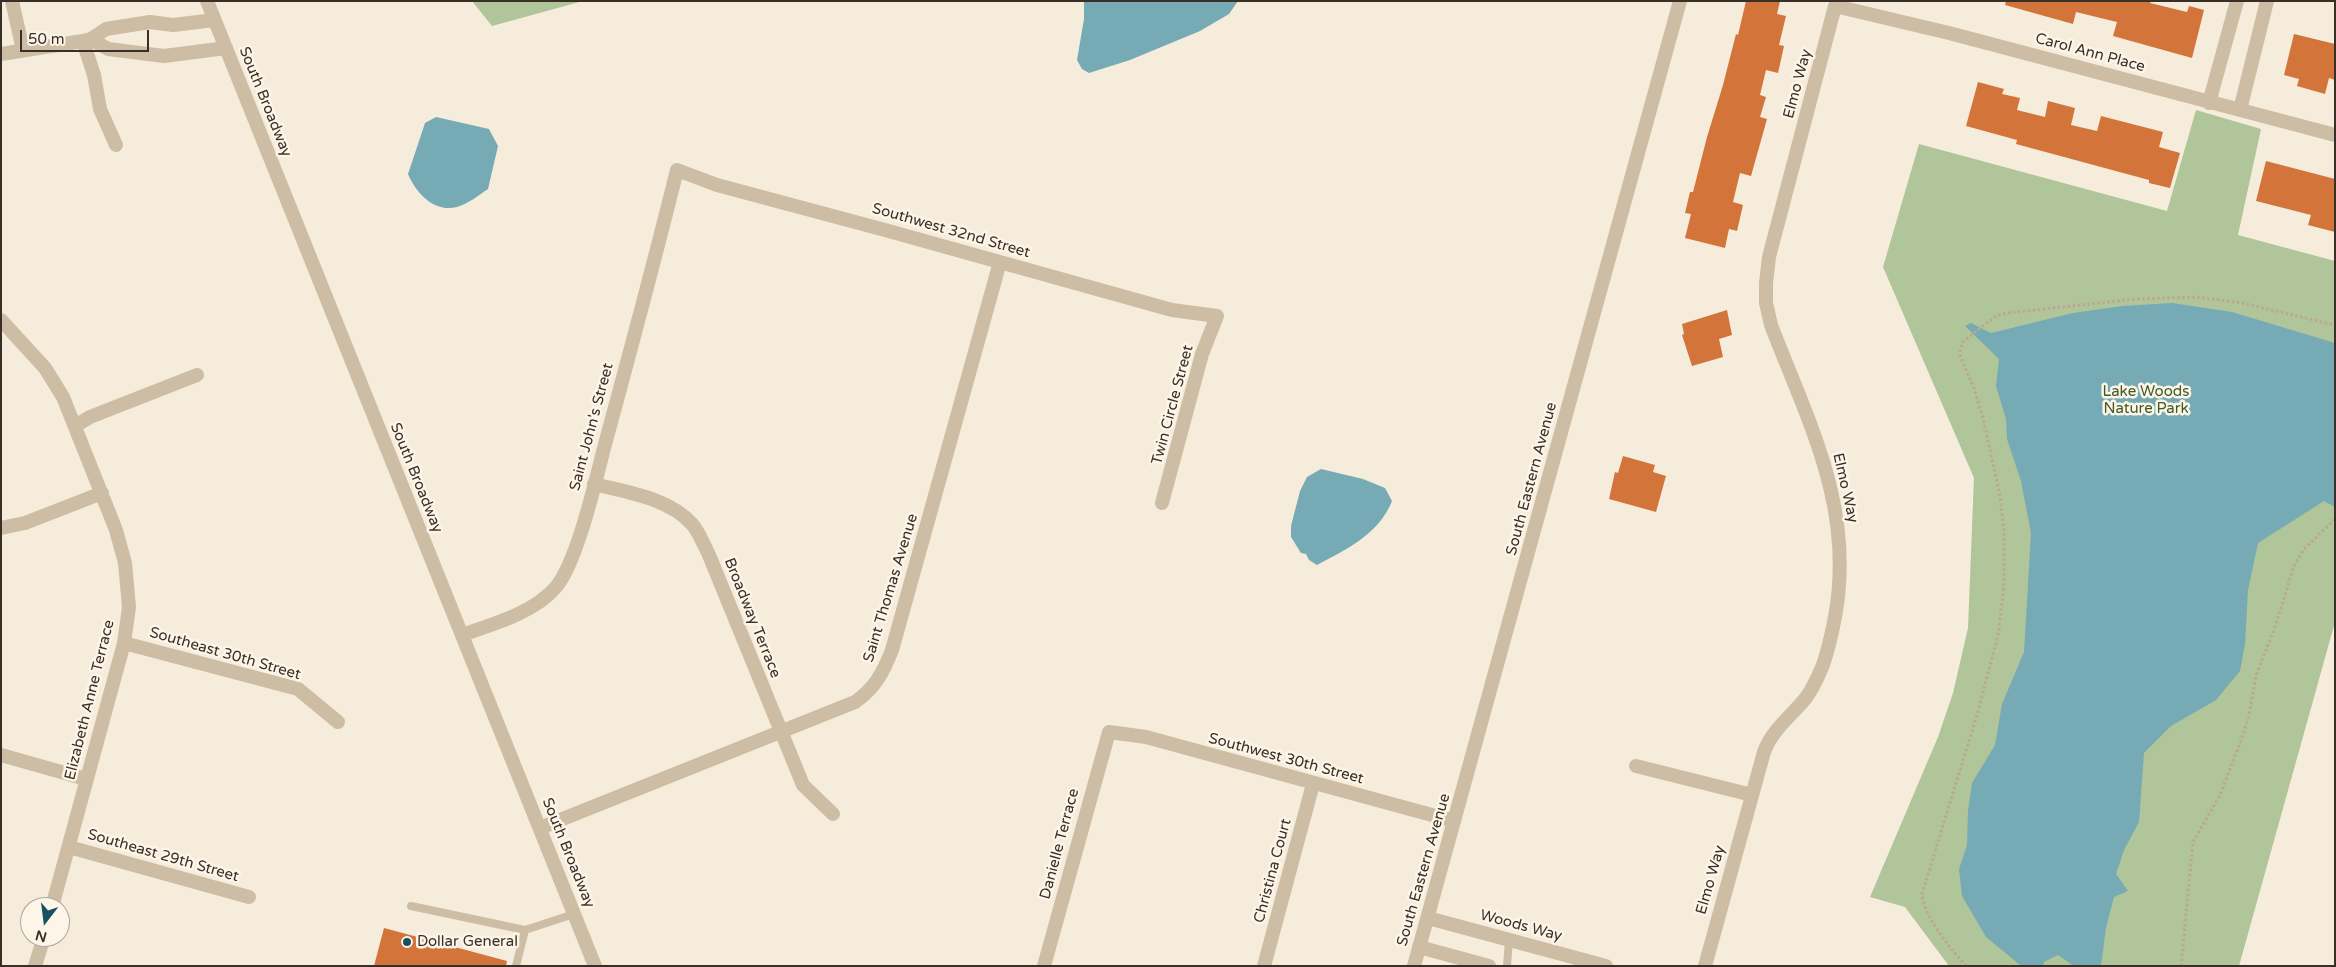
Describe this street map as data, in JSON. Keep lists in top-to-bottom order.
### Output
{
  "streets": {
    "street": [
      "Carol Ann Place",
      "Elmo Way",
      "South Broadway",
      "Southwest 32nd Street",
      "Twin Circle Street",
      "Saint John's Street",
      "South Eastern Avenue",
      "Saint Thomas Avenue",
      "Broadway Terrace",
      "Southeast 30th Street",
      "Elizabeth Anne Terrace",
      "Southwest 30th Street",
      "Danielle Terrace",
      "Southeast 29th Street",
      "Christina Court",
      "Woods Way"
    ]
  },
  "crossings": [
    ["Carol Ann Place", "Elmo Way"],
    ["South Broadway", "Saint John's Street"],
    ["South Broadway", "Saint Thomas Avenue"],
    ["Southwest 32nd Street", "Twin Circle Street"],
    ["Southwest 32nd Street", "Saint John's Street"],
    ["Southwest 32nd Street", "Saint Thomas Avenue"],
    ["Saint John's Street", "Broadway Terrace"],
    ["South Eastern Avenue", "Southwest 30th Street"],
    ["South Eastern Avenue", "Woods Way"],
    ["Saint Thomas Avenue", "Broadway Terrace"],
    ["Southeast 30th Street", "Elizabeth Anne Terrace"],
    ["Elizabeth Anne Terrace", "Southeast 29th Street"],
    ["Southwest 30th Street", "Danielle Terrace"],
    ["Southwest 30th Street", "Christina Court"]
  ],
  "parks": ["Lake Woods Nature Park"],
  "places": ["Dollar General"],
  "scale_bar": "50 m",
  "north": "bottom"
}
